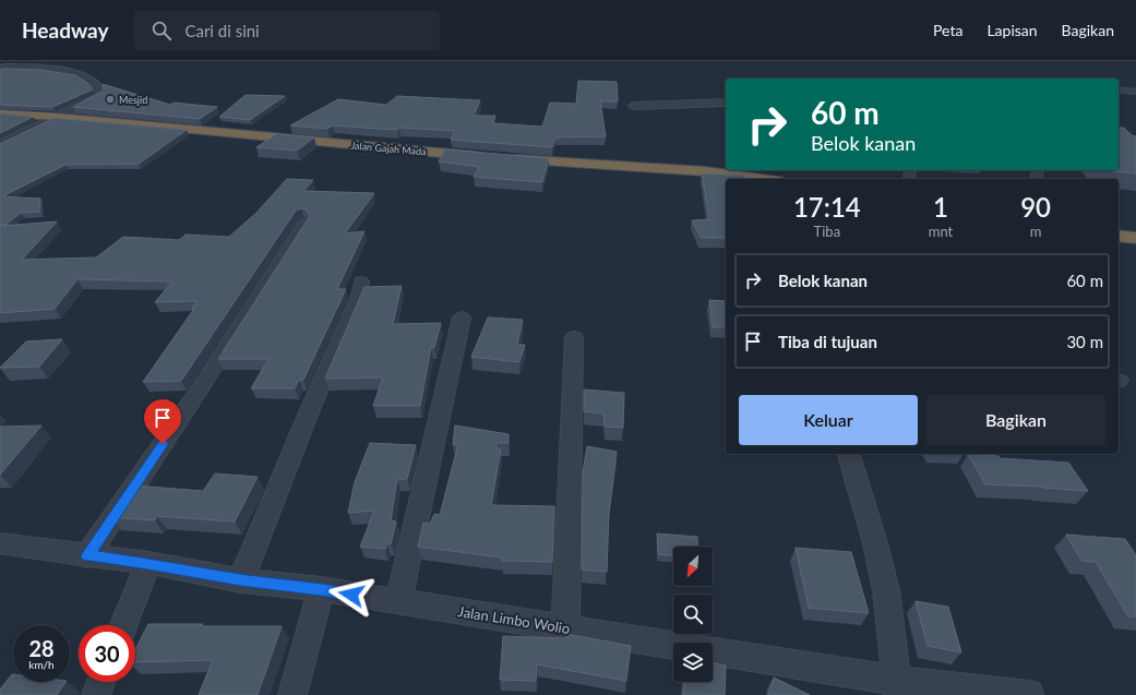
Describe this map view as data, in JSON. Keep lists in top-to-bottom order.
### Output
{
  "streets": {
    "highway": ["Jalan Gajah Mada"],
    "street": ["Jalan Limbo Wolio"]
  },
  "places": ["Mesjid"],
  "north": "bottom left",
  "page": {
    "header": "Headway",
    "search": "Cari di sini",
    "nav": ["Peta", "Lapisan", "Bagikan"],
    "turn": ["60 m", "Belok kanan"],
    "eta": [
      "17:14",
      "Tiba",
      "1",
      "mnt",
      "90",
      "m"
    ],
    "list": [
      {
        "name": "Belok kanan",
        "value": "60 m"
      },
      {
        "name": "Tiba di tujuan",
        "value": "30 m"
      }
    ],
    "buttons": ["Keluar", "Bagikan"],
    "speed": "28 km/h",
    "limit": "30"
  }
}
